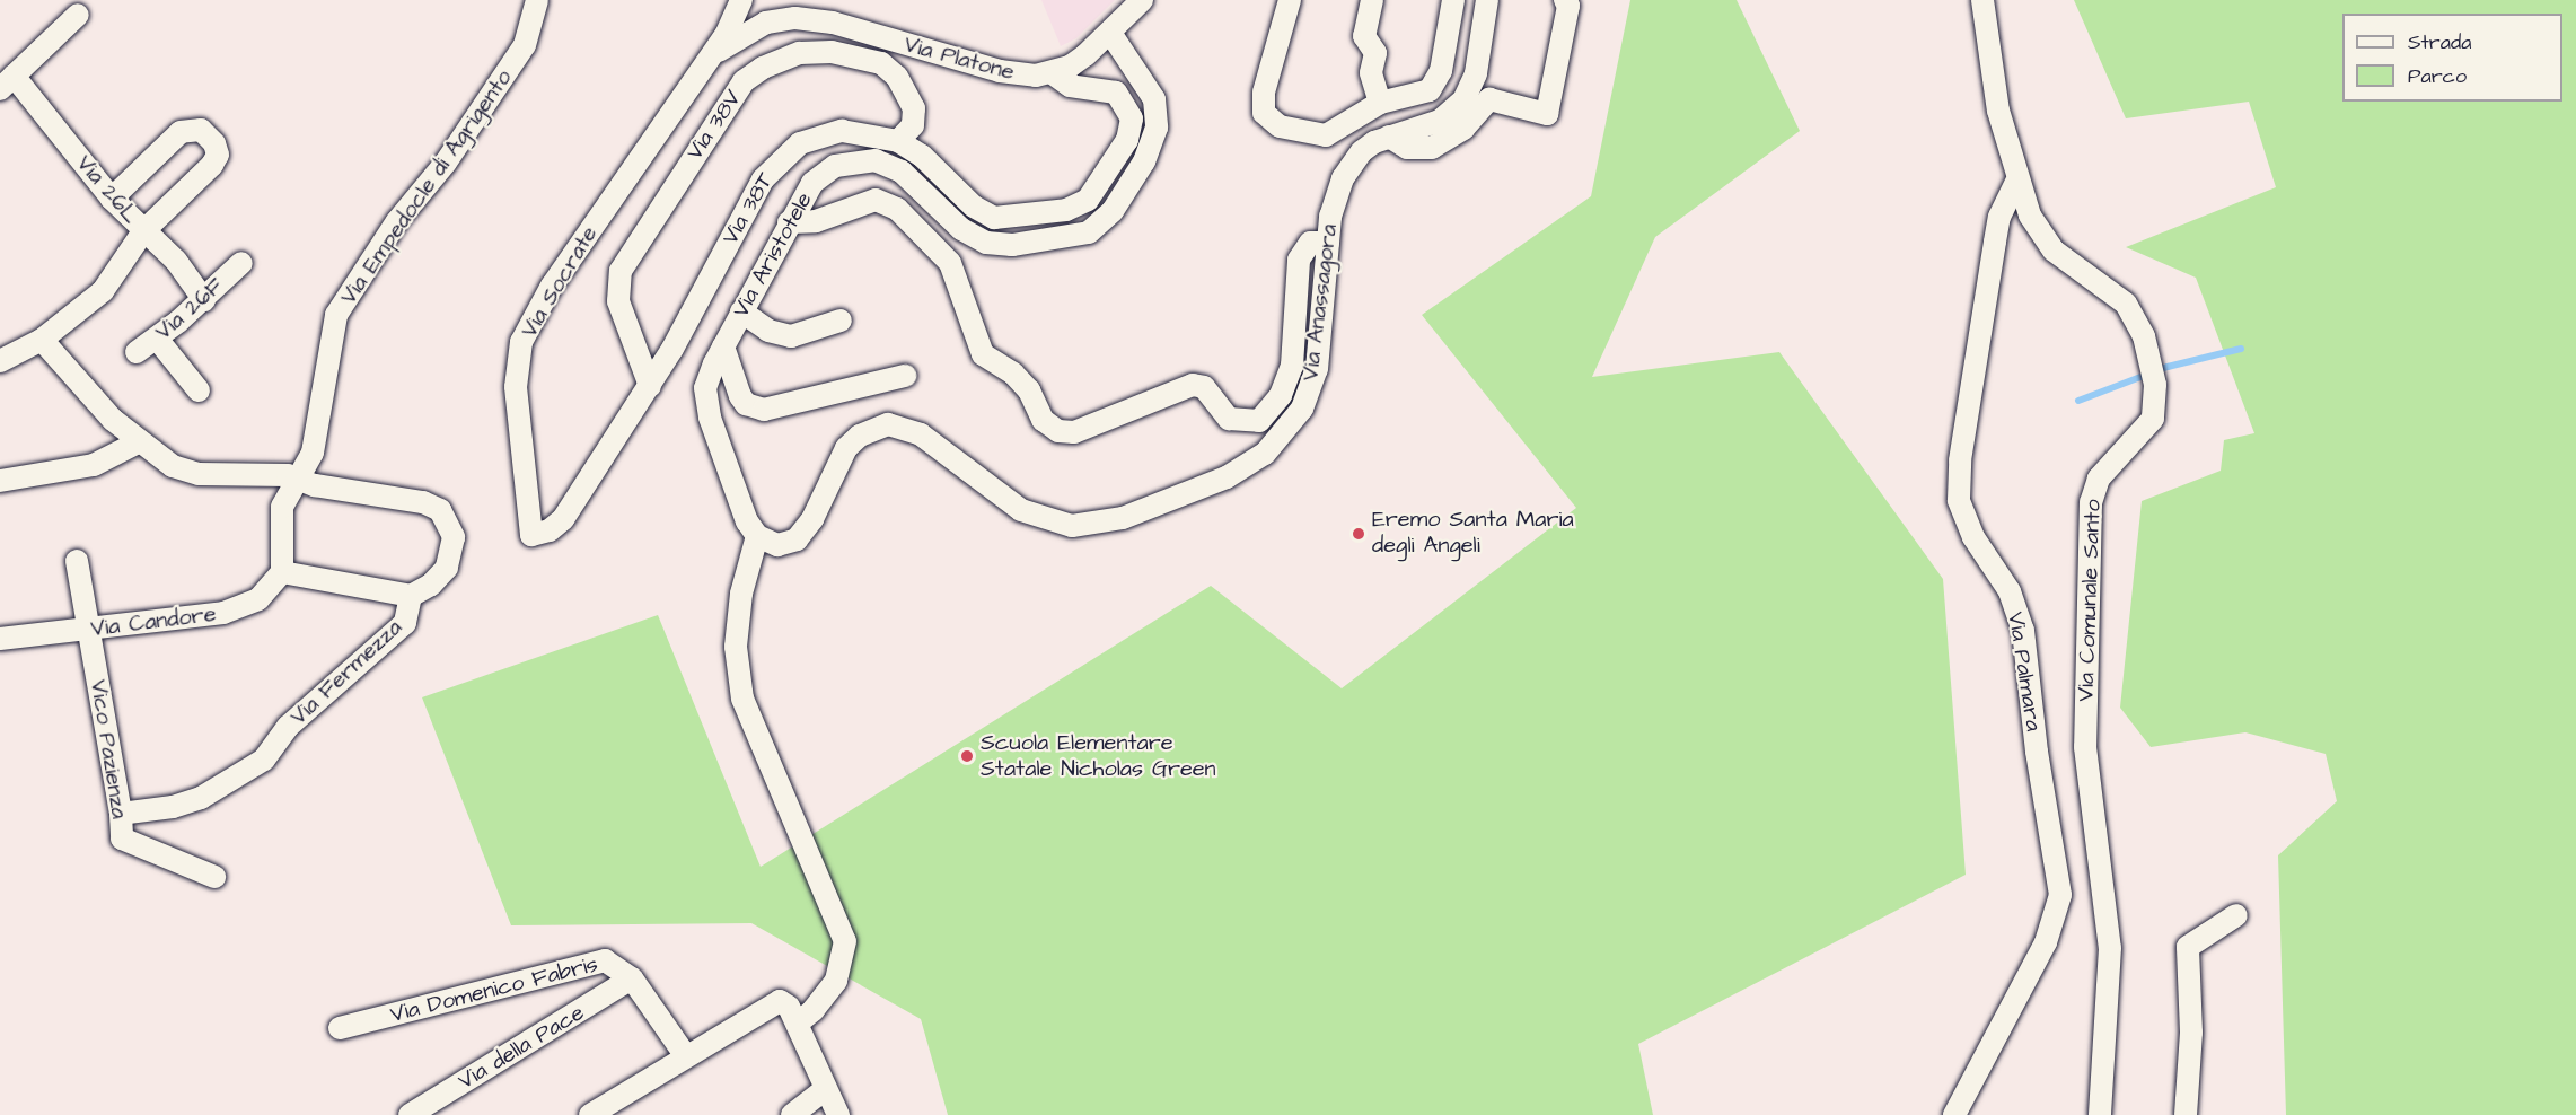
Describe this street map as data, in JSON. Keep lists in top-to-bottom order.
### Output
{
  "streets": {
    "street": [
      "Via Platone",
      "Via 38V",
      "Via Empedocle di Agrigento",
      "Via 26L",
      "Via 38T",
      "Via Aristotele",
      "Via Socrate",
      "Via Anassagora",
      "Via 26F",
      "Via Comunale Santo",
      "Via Candore",
      "Via Palmara",
      "Via Fermezza",
      "Vico Pazienza",
      "Via Domenico Fabris",
      "Via della Pace"
    ]
  },
  "crossings": [
    ["Via Platone", "Via 38T"],
    ["Via Platone", "Via Aristotele"],
    ["Via Platone", "Via Socrate"],
    ["Via 38V", "Via 38T"],
    ["Via Empedocle di Agrigento", "Via Candore"],
    ["Via Empedocle di Agrigento", "Via Fermezza"],
    ["Via 26L", "Via 26F"],
    ["Via 38T", "Via Socrate"],
    ["Via Aristotele", "Via Anassagora"],
    ["Via Comunale Santo", "Via Palmara"],
    ["Via Candore", "Vico Pazienza"],
    ["Via Fermezza", "Vico Pazienza"],
    ["Via Domenico Fabris", "Via della Pace"]
  ],
  "places": ["Eremo Santa Maria degli Angeli", "Scuola Elementare Statale Nicholas Green"],
  "legend": ["Strada", "Parco"]
}
